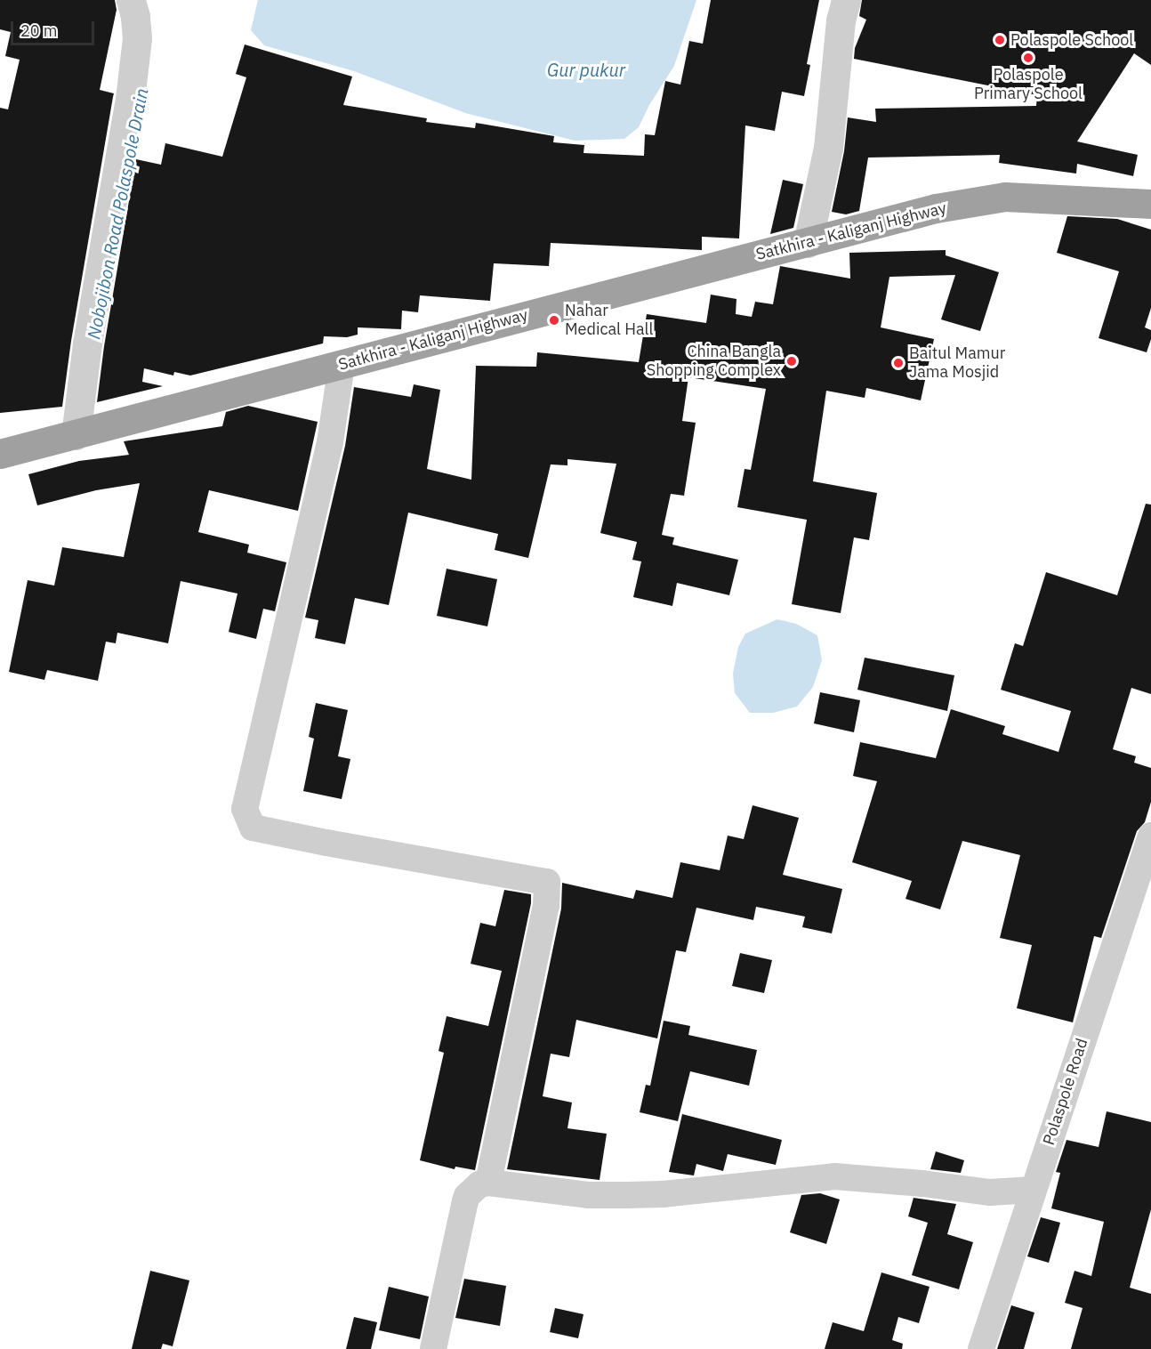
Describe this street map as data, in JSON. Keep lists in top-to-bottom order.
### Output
{
  "streets": {
    "highway": ["Satkhira - Kaliganj Highway"],
    "street": ["Polaspole Road"]
  },
  "water": ["Gur pukur", "Nobojibon Road Polaspole Drain"],
  "places": [
    "Polaspole School",
    "Polaspole Primary School",
    "Nahar Medical Hall",
    "China Bangla Shopping Complex",
    "Baitul Mamur Jama Mosjid"
  ],
  "scale_bar": "20 m"
}
